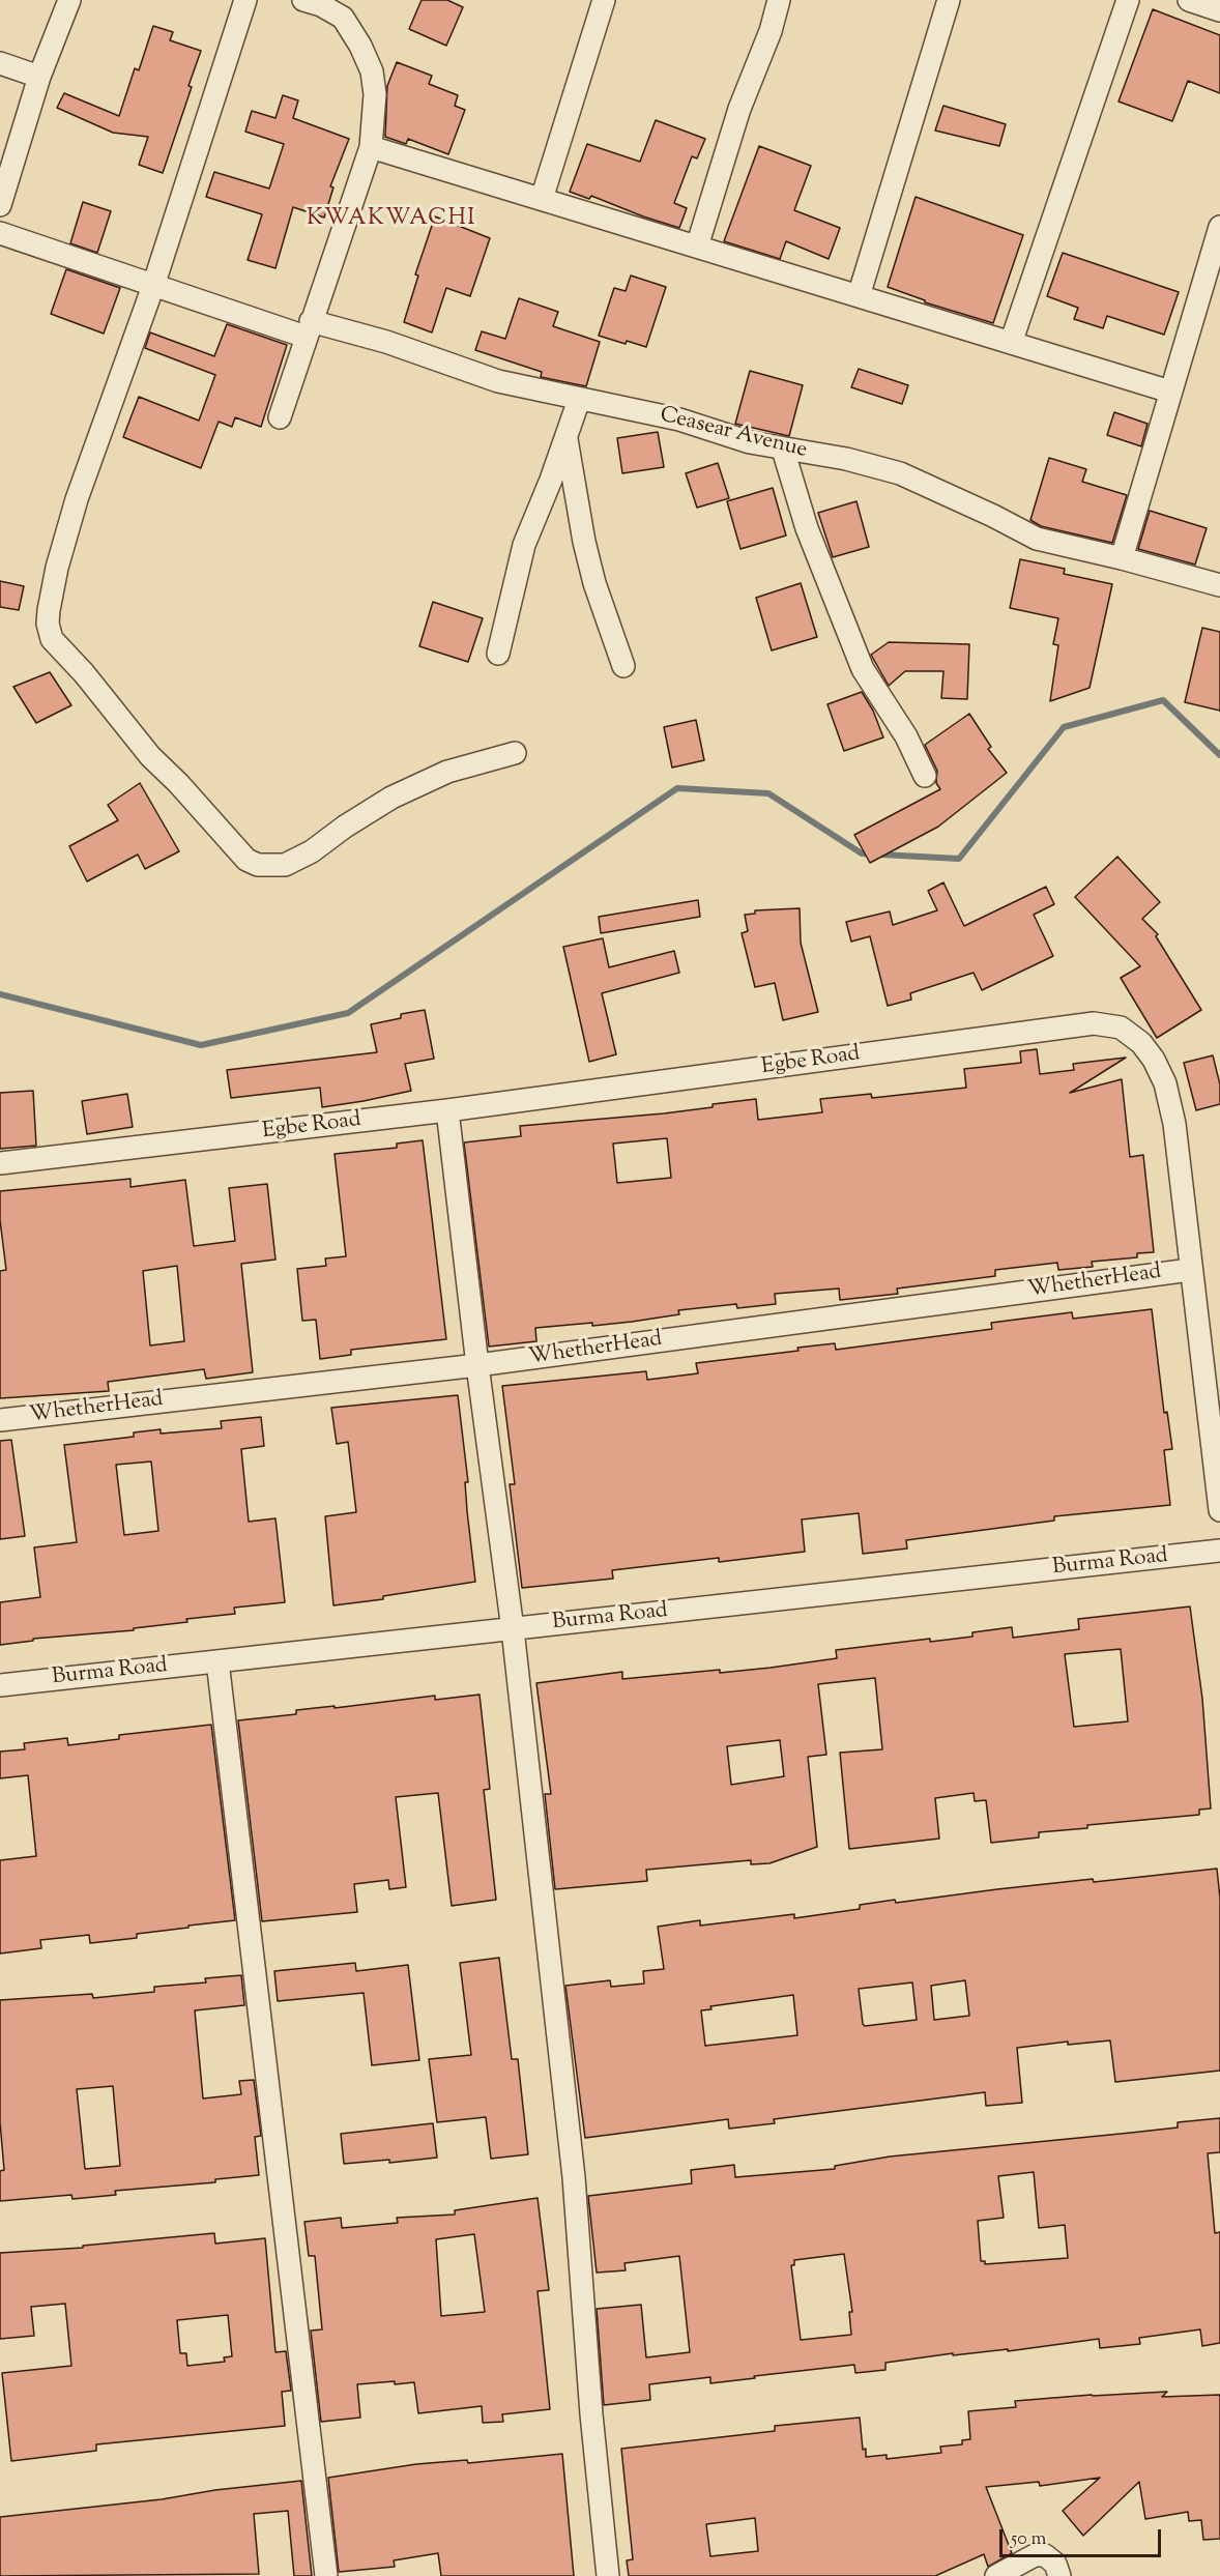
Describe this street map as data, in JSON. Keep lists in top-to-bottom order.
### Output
{
  "streets": {
    "street": [
      "Ceasear Avenue",
      "Egbe Road",
      "WhetherHead",
      "Burma Road"
    ]
  },
  "crossings": [
    ["Egbe Road", "WhetherHead"]
  ],
  "districts": ["KWAKWACHI"],
  "scale_bar": "50 m"
}
